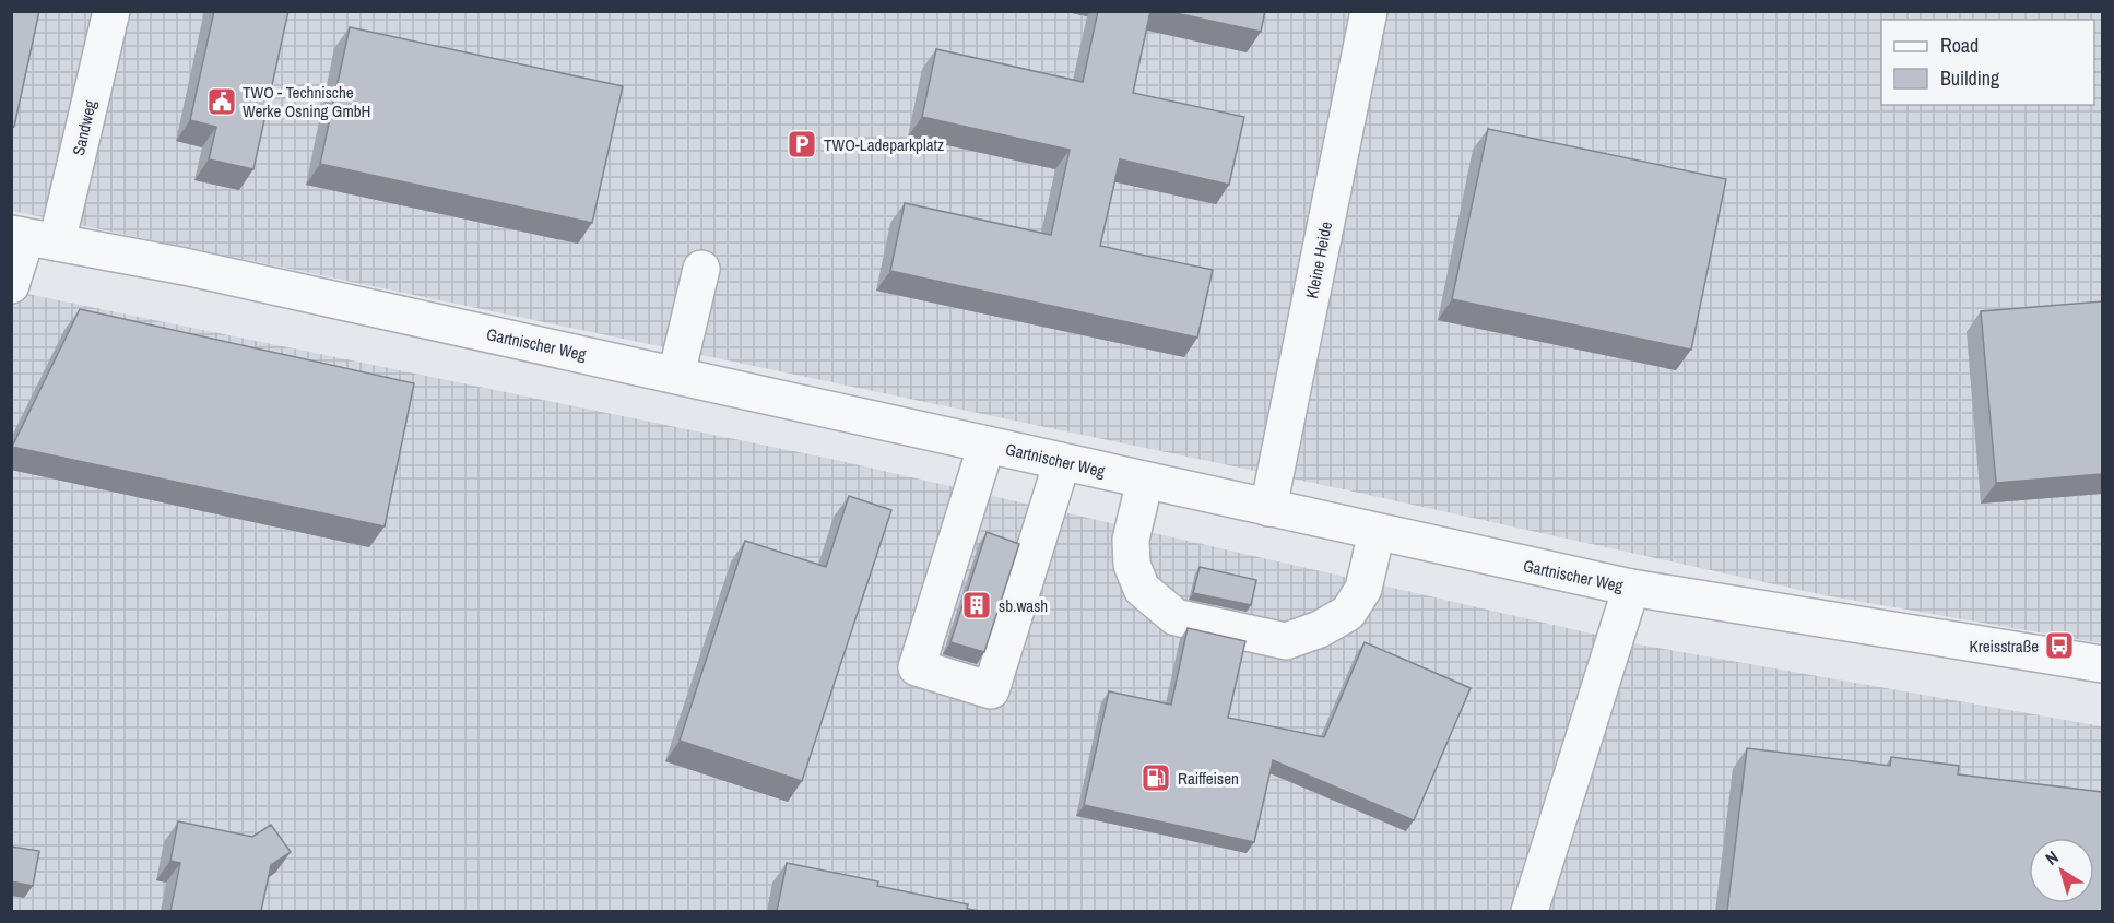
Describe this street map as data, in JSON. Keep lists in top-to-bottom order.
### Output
{
  "streets": {
    "street": ["Sandweg", "Kleine Heide", "Gartnischer Weg"]
  },
  "crossings": [
    ["Sandweg", "Gartnischer Weg"],
    ["Kleine Heide", "Gartnischer Weg"]
  ],
  "places": {
    "public building": ["TWO - Technische Werke Osning GmbH"],
    "parking": ["TWO-Ladeparkplatz"],
    "building": ["sb.wash"],
    "bus stop": ["Kreisstraße"],
    "fuel station": ["Raiffeisen"]
  },
  "legend": ["Road", "Building"],
  "north": "top left"
}
